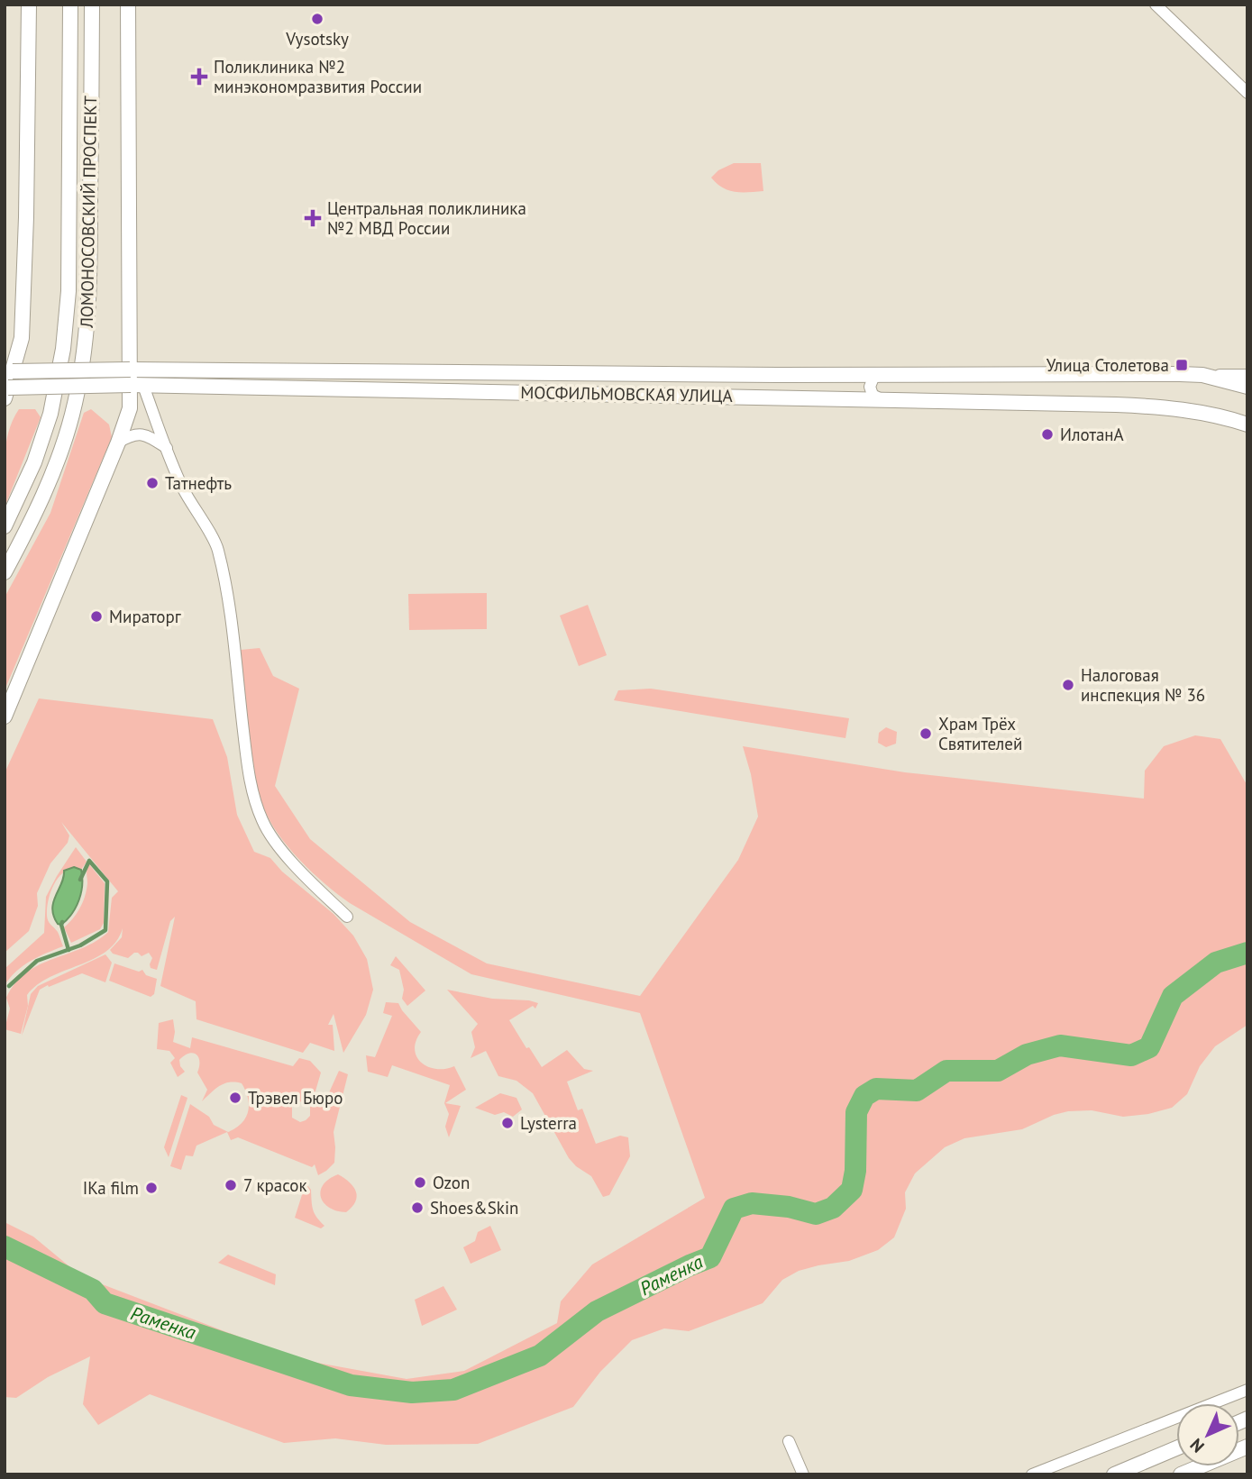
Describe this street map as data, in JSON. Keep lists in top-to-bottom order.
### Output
{
  "streets": {
    "main road": ["ЛОМОНОСОВСКИЙ ПРОСПЕКТ", "МОСФИЛЬМОВСКАЯ УЛИЦА"]
  },
  "water": ["Раменка"],
  "places": {
    "other": [
      "Vysotsky",
      "ИлотанА",
      "Татнефть",
      "Мираторг",
      "Налоговая инспекция № 36",
      "Храм Трёх Святителей",
      "Трэвел Бюро",
      "Lysterra",
      "Ozon",
      "7 красок",
      "IKa film",
      "Shoes&Skin"
    ],
    "health": ["Поликлиника №2 минэкономразвития России", "Центральная поликлиника №2 МВД России"],
    "transit": ["Улица Столетова"]
  },
  "north": "bottom left"
}
